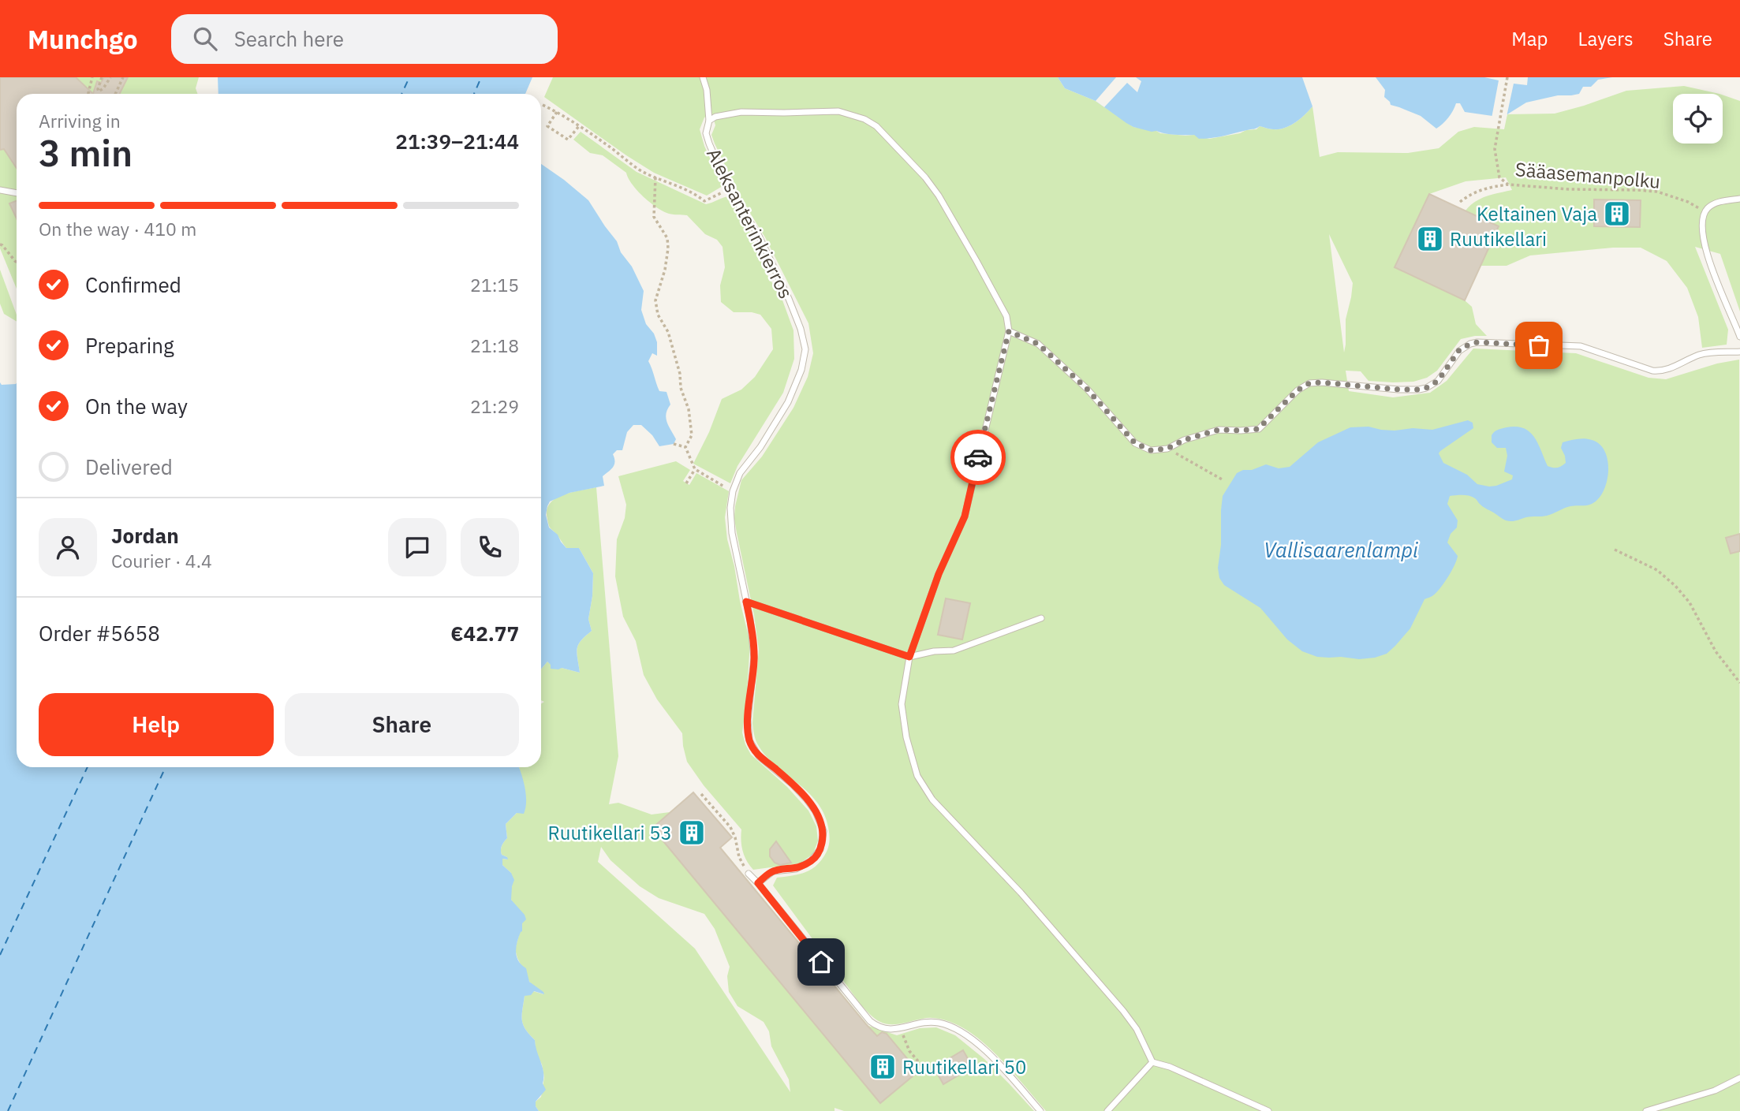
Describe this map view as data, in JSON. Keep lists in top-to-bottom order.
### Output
{
  "streets": {
    "lane": ["Aleksanterinkierros"],
    "path": ["Sääasemanpolku"]
  },
  "water": ["Vallisaarenlampi"],
  "places": {
    "building": [
      "Keltainen Vaja",
      "Ruutikellari",
      "Ruutikellari 53",
      "Ruutikellari 50"
    ]
  },
  "page": {
    "header": "Munchgo",
    "search": "Search here",
    "nav": ["Map", "Layers", "Share"],
    "heading": ["3 min", "Arriving in", "21:39–21:44"],
    "panel": [
      "Jordan",
      "Courier · 4.4",
      "Order #5658",
      "€42.77"
    ],
    "bar": "On the way · 410 m",
    "list": [
      ["Confirmed", "21:15"],
      ["Preparing", "21:18"],
      ["On the way", "21:29"],
      "Delivered"
    ],
    "buttons": ["Help", "Share"]
  }
}
